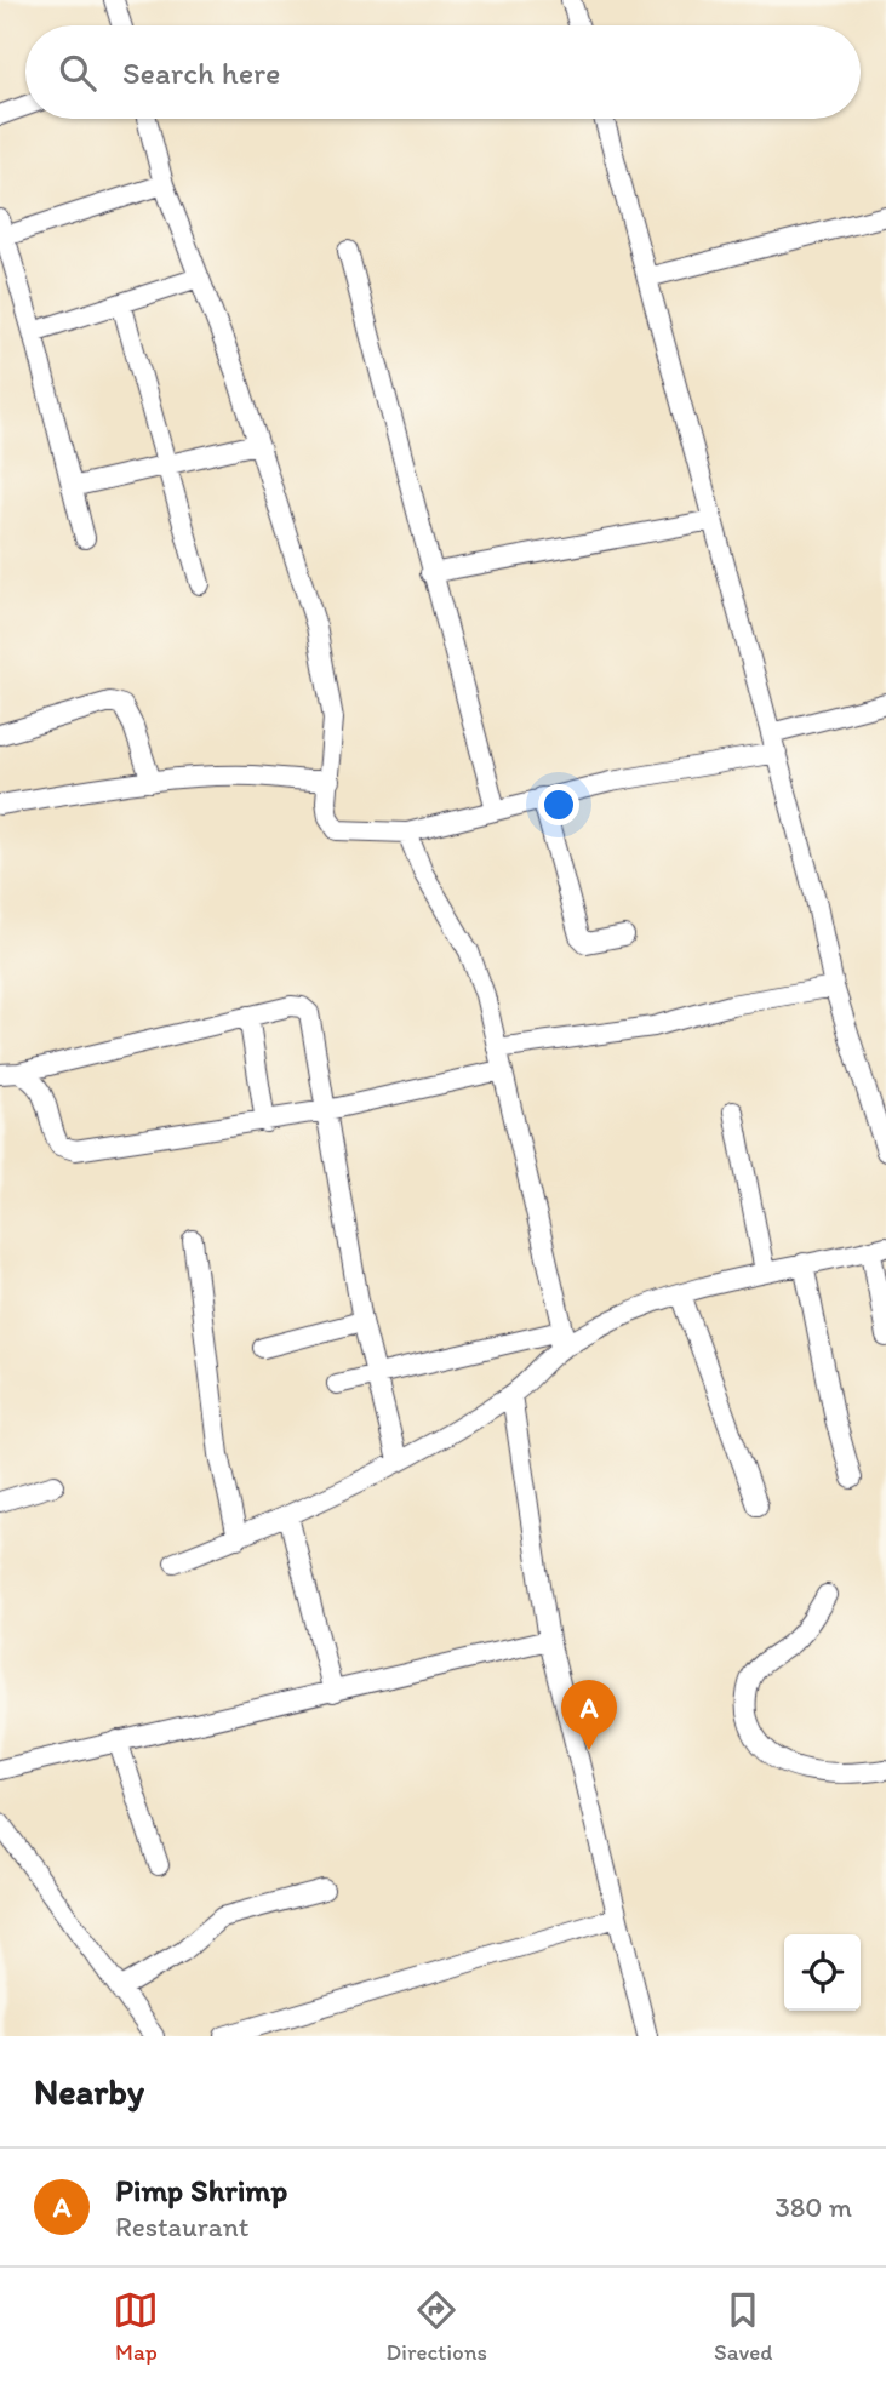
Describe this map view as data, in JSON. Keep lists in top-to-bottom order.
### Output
{
  "page": {
    "search": "Search here",
    "pins": "A",
    "heading": "Nearby",
    "list": [
      {
        "mark": "A",
        "name": "Pimp Shrimp",
        "note": "Restaurant",
        "value": "380 m"
      }
    ],
    "nav": ["Map", "Directions", "Saved"]
  }
}
